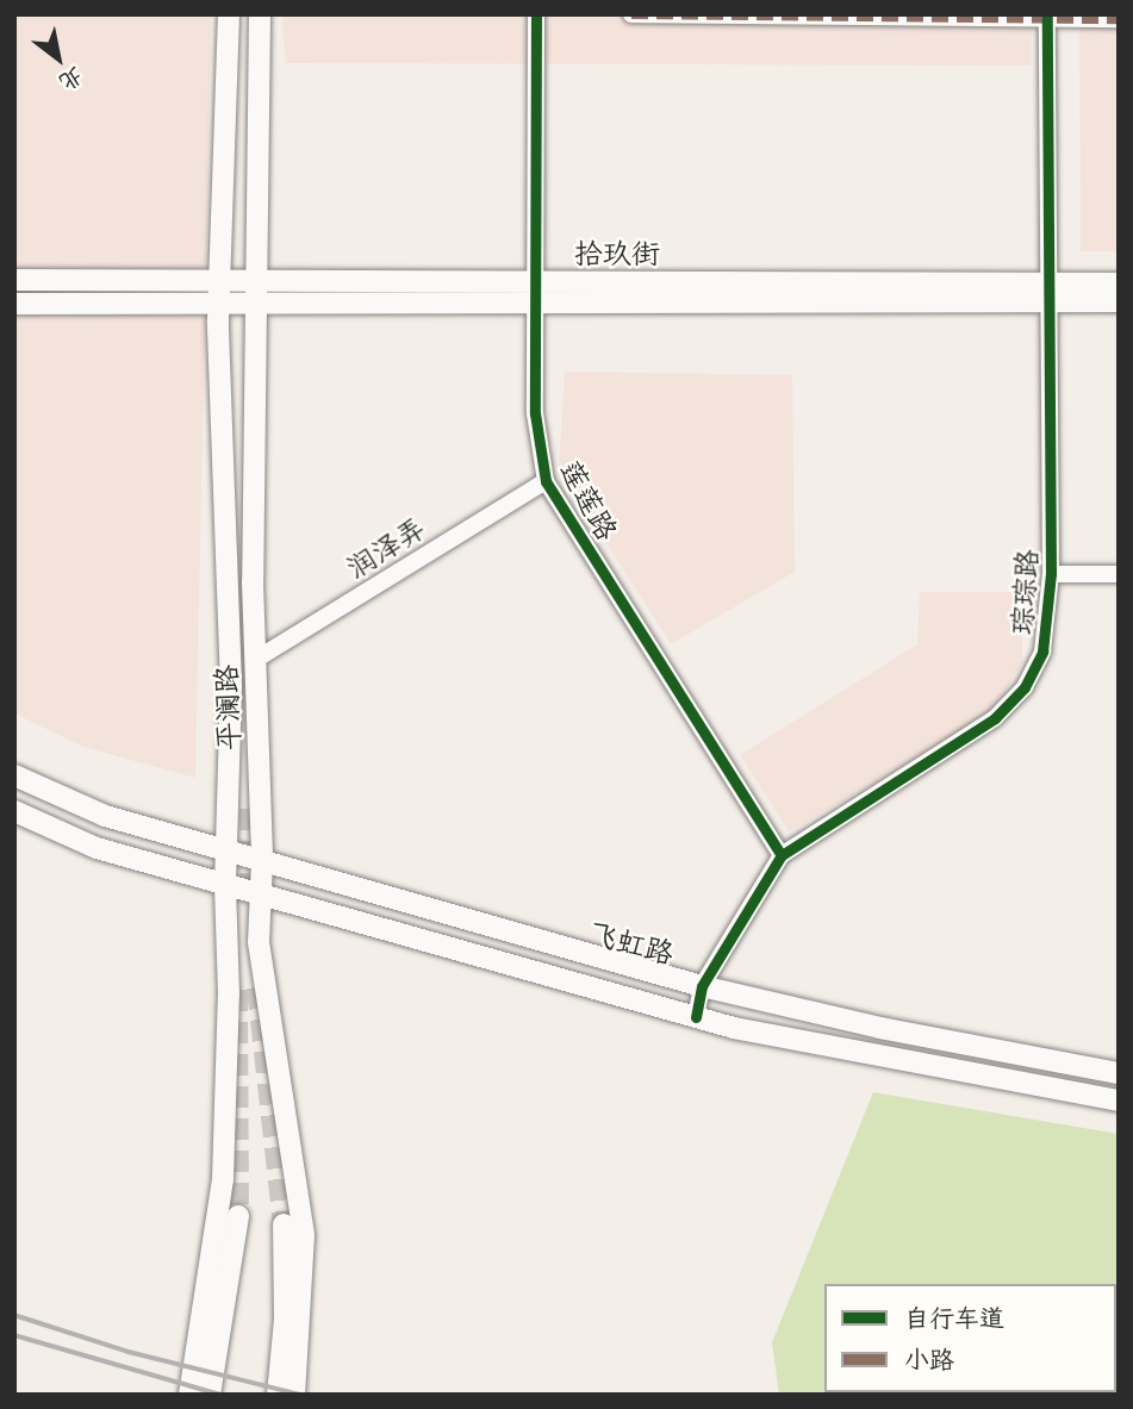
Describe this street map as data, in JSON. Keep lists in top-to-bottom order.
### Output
{
  "streets": {
    "main road": ["拾玖街", "平澜路", "飞虹路"],
    "street": ["莲莲路", "润泽弄", "琮琮路"]
  },
  "crossings": [
    ["拾玖街", "莲莲路"],
    ["拾玖街", "琮琮路"],
    ["拾玖街", "平澜路"],
    ["莲莲路", "润泽弄"],
    ["莲莲路", "琮琮路"],
    ["润泽弄", "平澜路"],
    ["琮琮路", "飞虹路"],
    ["平澜路", "飞虹路"]
  ],
  "legend": ["自行车道", "小路"],
  "north": "bottom right"
}
